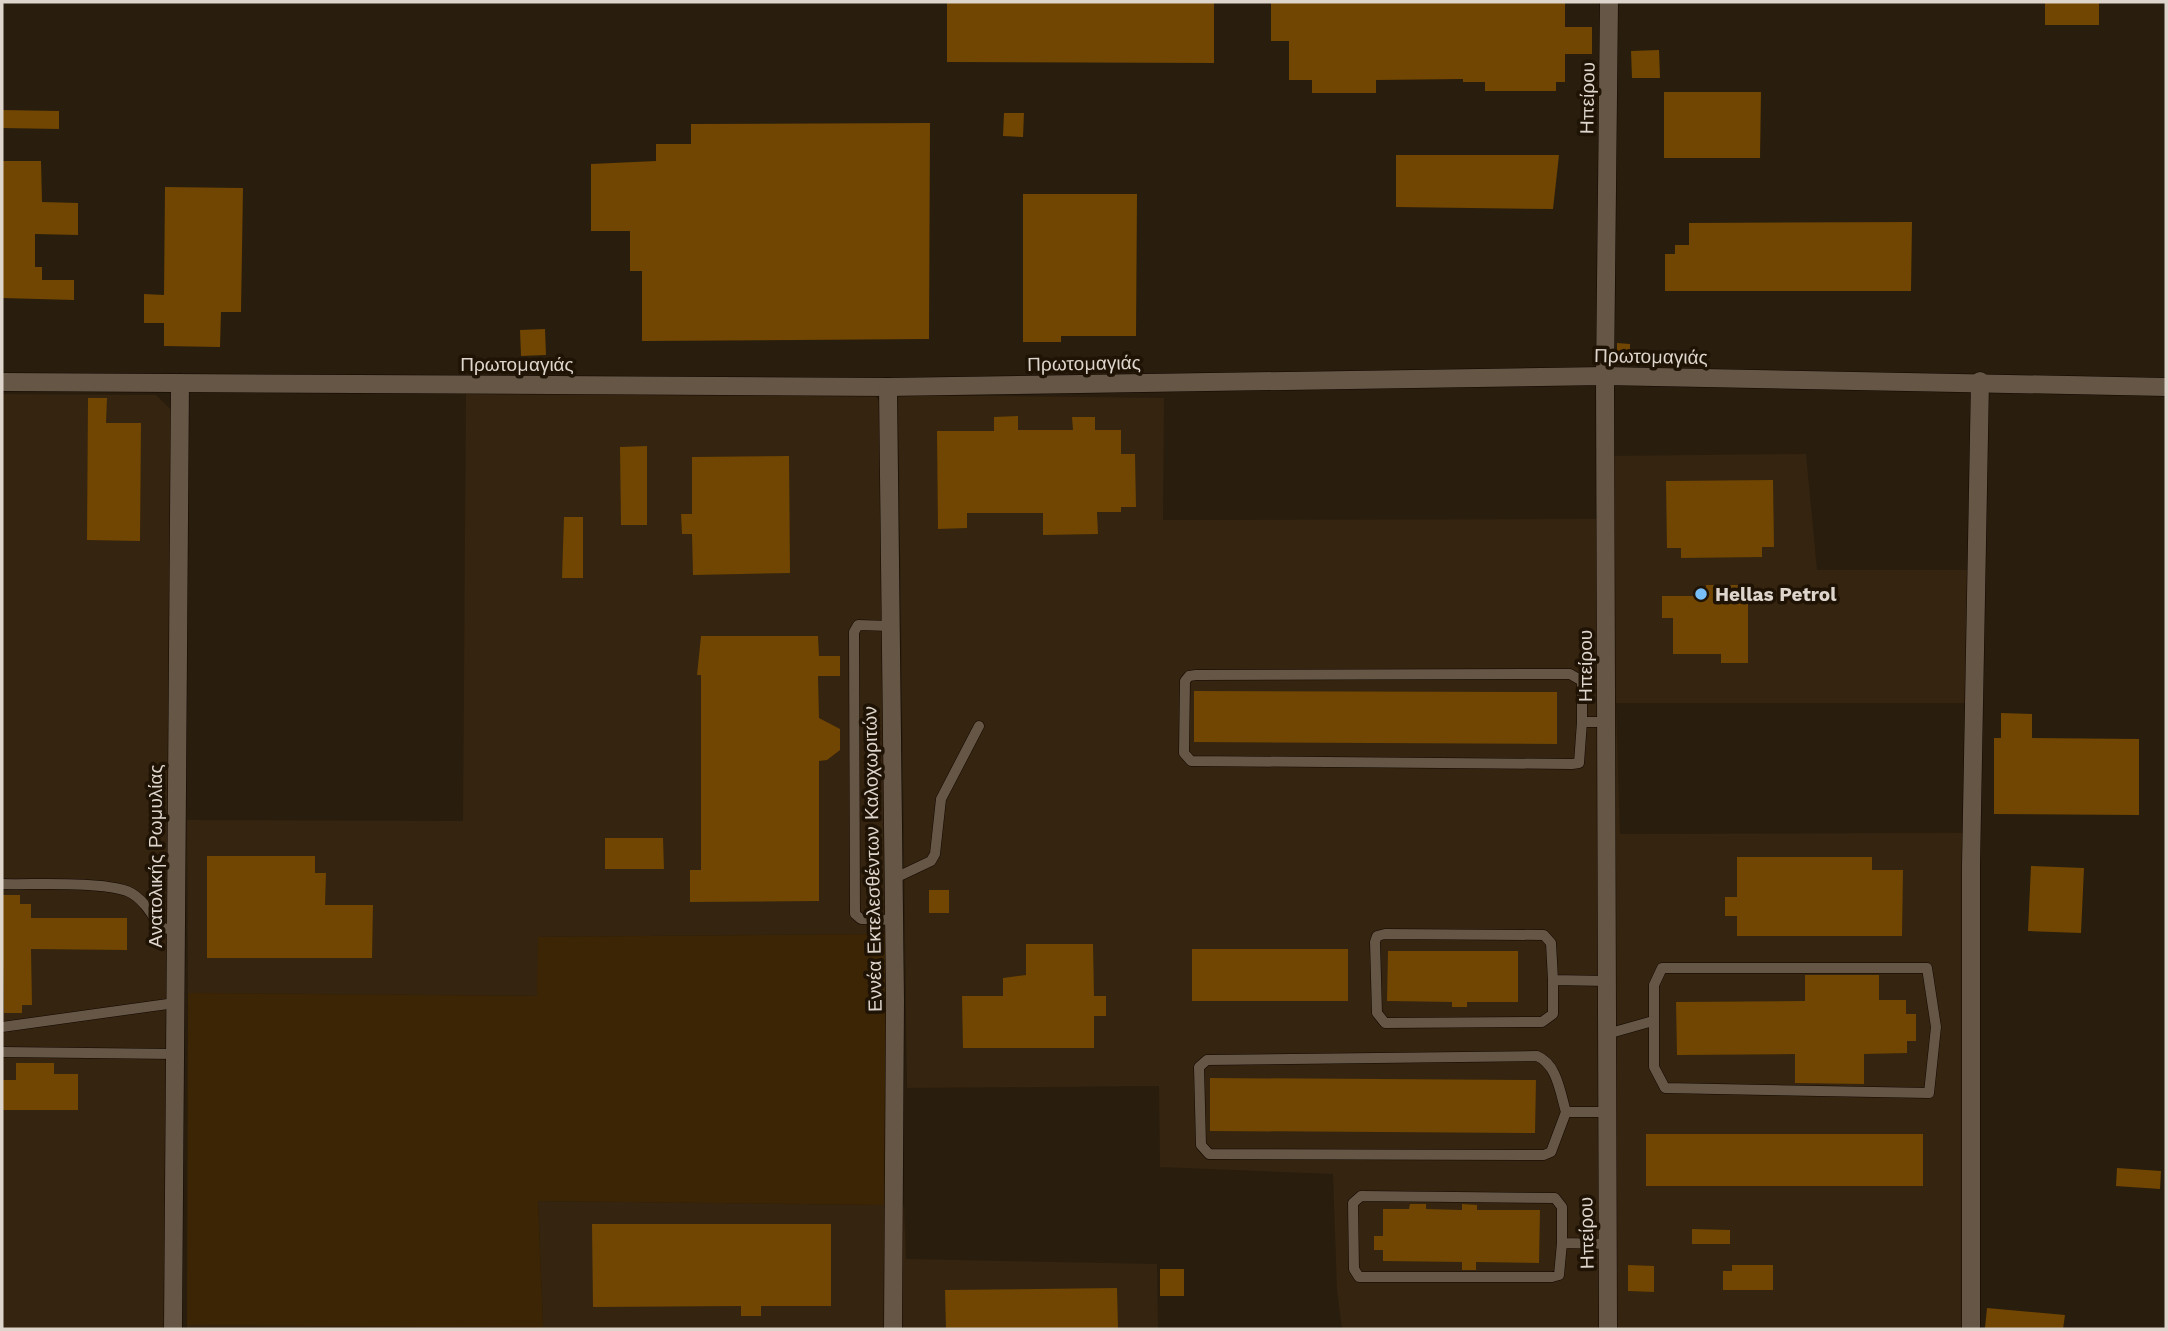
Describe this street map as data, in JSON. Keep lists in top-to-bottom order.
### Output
{
  "streets": {
    "street": [
      "Ηπείρου",
      "Πρωτομαγιάς",
      "Ανατολικής Ρωμυλίας",
      "Εννέα Εκτελεσθέντων Καλοχωριτών"
    ]
  },
  "crossings": [
    ["Ηπείρου", "Πρωτομαγιάς"],
    ["Πρωτομαγιάς", "Ανατολικής Ρωμυλίας"],
    ["Πρωτομαγιάς", "Εννέα Εκτελεσθέντων Καλοχωριτών"]
  ],
  "places": ["Hellas Petrol"]
}
